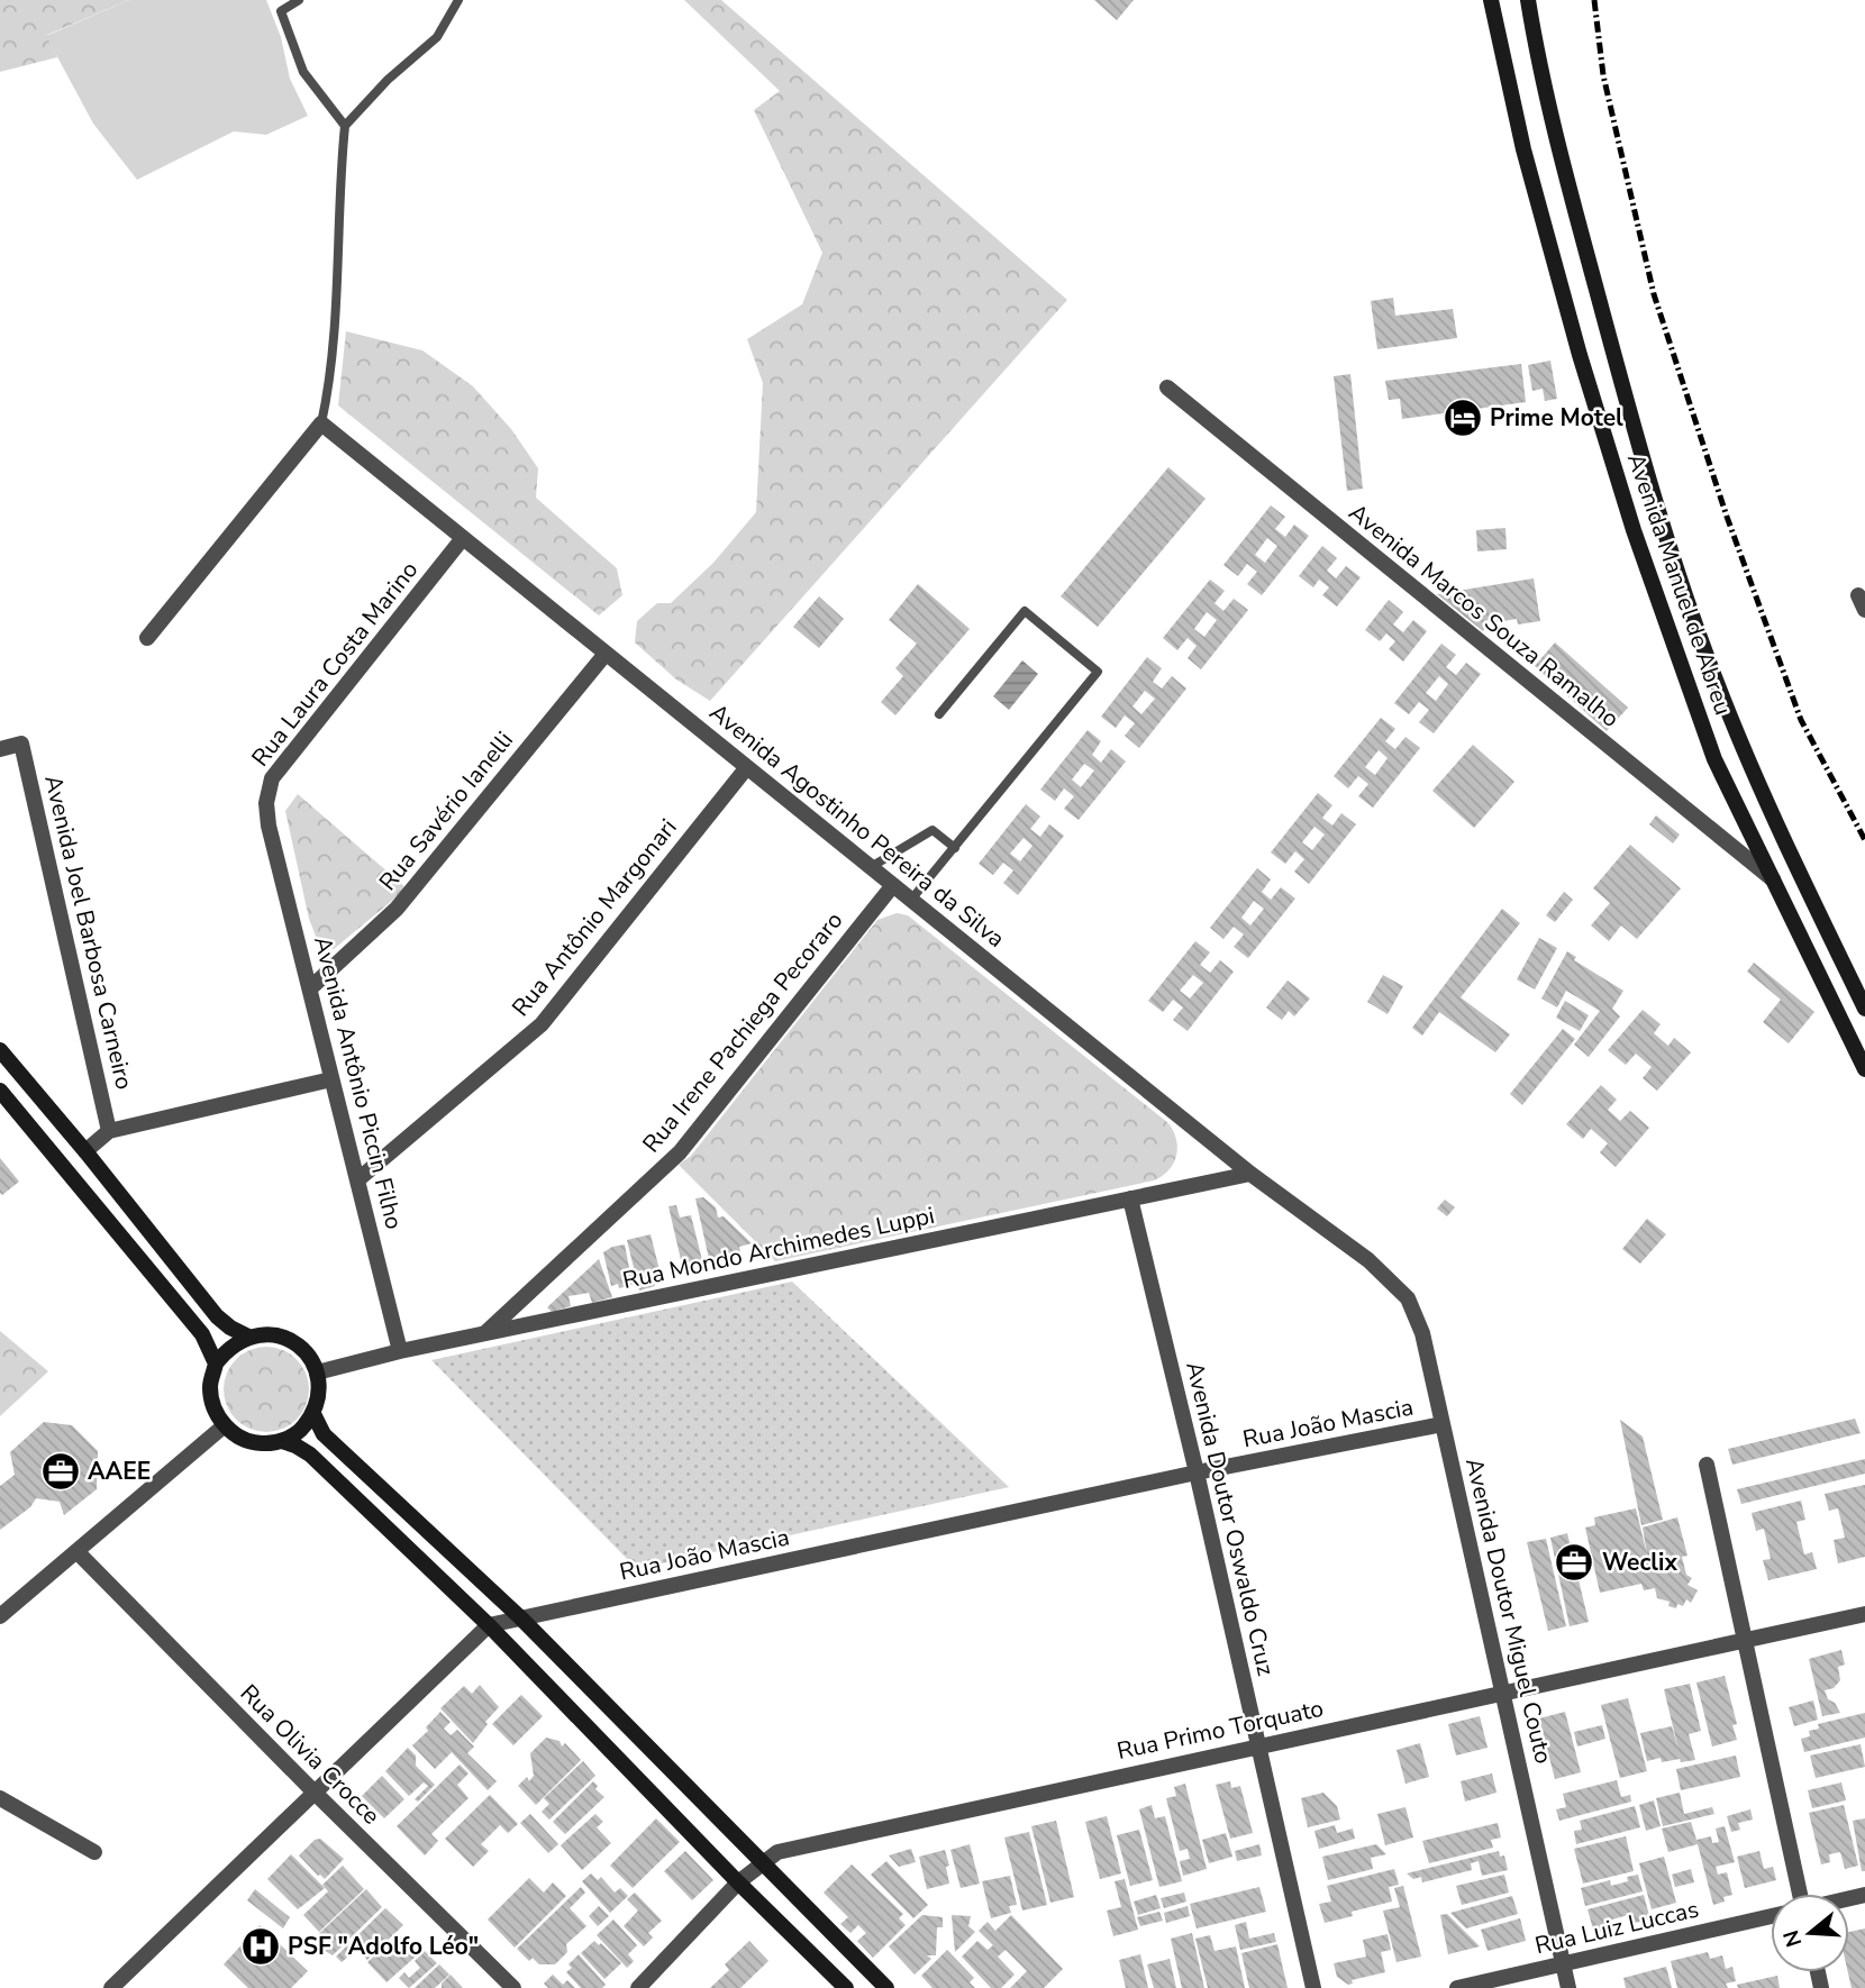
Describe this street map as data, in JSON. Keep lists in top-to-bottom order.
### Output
{
  "streets": {
    "street": [
      "Avenida Manuel de Abreu",
      "Avenida Marcos Souza Ramalho",
      "Rua Laura Costa Marino",
      "Rua Savério Ianelli",
      "Avenida Agostinho Pereira da Silva",
      "Rua Antônio Margonari",
      "Avenida Joel Barbosa Carneiro",
      "Rua Irene Pachiega Pecoraro",
      "Avenida Antônio Piccin Filho",
      "Rua Mondo Archimedes Luppi",
      "Rua João Mascia",
      "Avenida Doutor Oswaldo Cruz",
      "Avenida Doutor Miguel Couto",
      "Rua Primo Torquato",
      "Rua Olivia Crocce",
      "Rua Luiz Luccas"
    ]
  },
  "crossings": [
    ["Avenida Manuel de Abreu", "Avenida Marcos Souza Ramalho"],
    ["Rua Laura Costa Marino", "Avenida Agostinho Pereira da Silva"],
    ["Rua Laura Costa Marino", "Avenida Antônio Piccin Filho"],
    ["Rua Savério Ianelli", "Avenida Agostinho Pereira da Silva"],
    ["Rua Savério Ianelli", "Avenida Antônio Piccin Filho"],
    ["Avenida Agostinho Pereira da Silva", "Rua Antônio Margonari"],
    ["Avenida Agostinho Pereira da Silva", "Rua Irene Pachiega Pecoraro"],
    ["Avenida Agostinho Pereira da Silva", "Rua Mondo Archimedes Luppi"],
    ["Avenida Agostinho Pereira da Silva", "Avenida Doutor Miguel Couto"],
    ["Rua Antônio Margonari", "Avenida Antônio Piccin Filho"],
    ["Rua Irene Pachiega Pecoraro", "Rua Mondo Archimedes Luppi"],
    ["Avenida Antônio Piccin Filho", "Rua Mondo Archimedes Luppi"],
    ["Rua Mondo Archimedes Luppi", "Avenida Doutor Oswaldo Cruz"],
    ["Rua João Mascia", "Avenida Doutor Oswaldo Cruz"],
    ["Rua João Mascia", "Avenida Doutor Miguel Couto"],
    ["Avenida Doutor Oswaldo Cruz", "Rua Primo Torquato"],
    ["Avenida Doutor Miguel Couto", "Rua Primo Torquato"],
    ["Avenida Doutor Miguel Couto", "Rua Luiz Luccas"]
  ],
  "places": {
    "hotel": ["Prime Motel"],
    "office": ["AAEE", "Weclix"],
    "hospital": ["PSF \"Adolfo Léo\""]
  },
  "north": "left"
}
